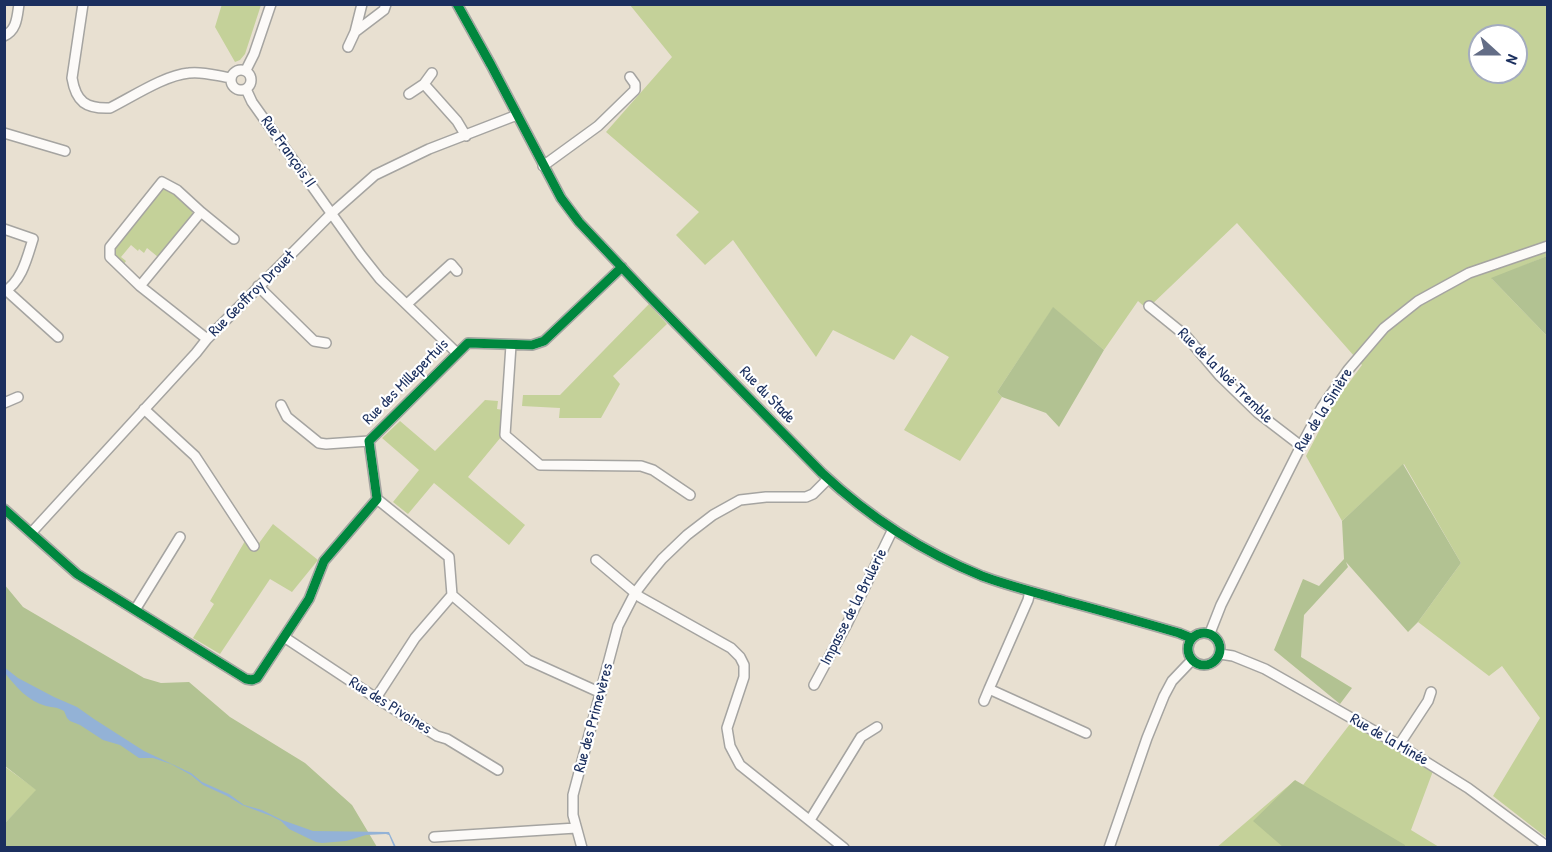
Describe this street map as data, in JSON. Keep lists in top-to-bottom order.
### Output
{
  "streets": {
    "street": [
      "Rue François II",
      "Rue Geoffroy Drouet",
      "Rue de la Noë Tremble",
      "Rue des Millepertuis",
      "Rue du Stade",
      "Rue de la Sinière",
      "Impasse de la Brulerie",
      "Rue des Pivoines",
      "Rue des Primevères",
      "Rue de la Minée"
    ]
  },
  "crossings": [
    ["Rue François II", "Rue Geoffroy Drouet"],
    ["Rue François II", "Rue des Millepertuis"],
    ["Rue Geoffroy Drouet", "Rue du Stade"],
    ["Rue de la Noë Tremble", "Rue de la Sinière"],
    ["Rue des Millepertuis", "Rue du Stade"],
    ["Rue du Stade", "Rue de la Sinière"],
    ["Rue du Stade", "Impasse de la Brulerie"],
    ["Rue du Stade", "Rue des Primevères"],
    ["Rue du Stade", "Rue de la Minée"],
    ["Rue de la Sinière", "Rue de la Minée"]
  ],
  "north": "right"
}
